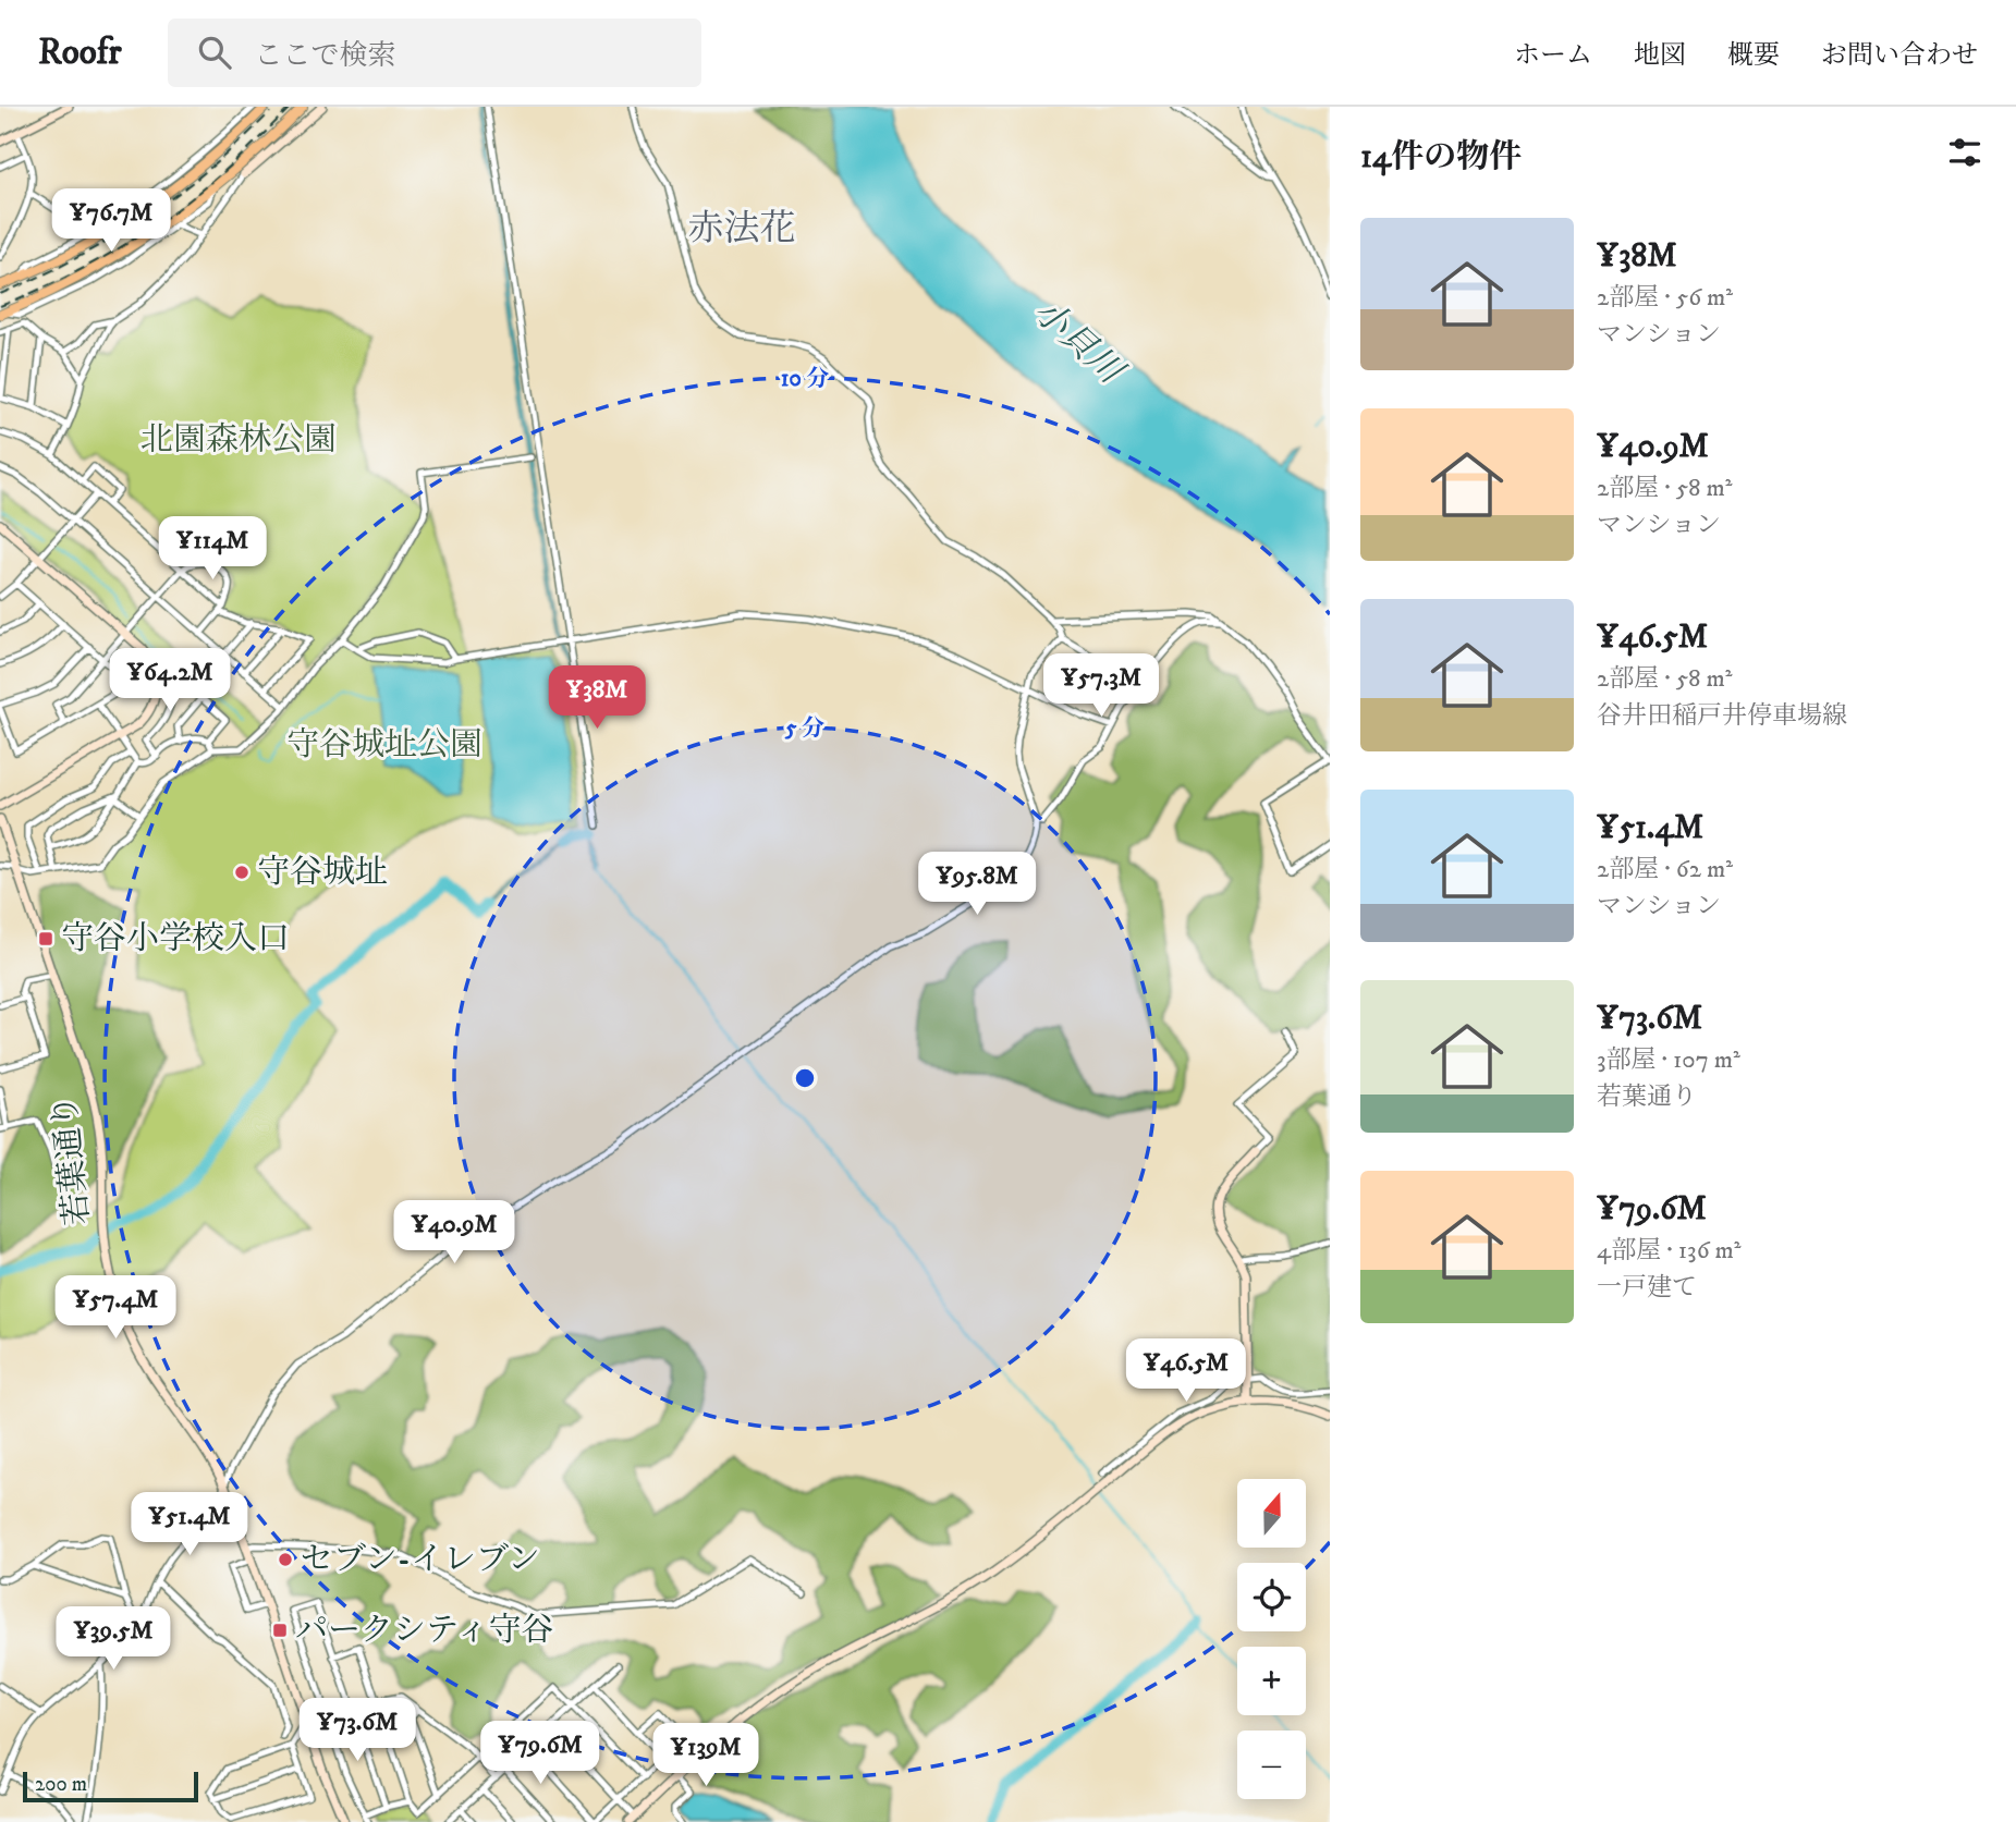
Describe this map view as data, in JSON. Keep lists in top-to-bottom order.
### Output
{
  "streets": {
    "street": ["若葉通り"]
  },
  "districts": ["赤法花"],
  "water": ["小貝川"],
  "parks": ["北園森林公園", "守谷城址公園"],
  "places": {
    "other": ["守谷城址", "セブン-イレブン"],
    "transit": ["守谷小学校入口", "パークシティ守谷"]
  },
  "scale_bar": "200 m",
  "north": "top",
  "page": {
    "header": "Roofr",
    "search": "ここで検索",
    "nav": [
      "ホーム",
      "地図",
      "概要",
      "お問い合わせ"
    ],
    "heading": "14件の物件",
    "price": [
      "¥76.7M",
      "¥114M",
      "¥64.2M",
      "¥57.3M",
      "¥38M",
      "¥95.8M",
      "¥40.9M",
      "¥57.4M",
      "¥46.5M",
      "¥51.4M",
      "¥39.5M",
      "¥73.6M",
      "¥79.6M",
      "¥139M"
    ],
    "list": [
      {
        "name": "¥38M",
        "note": "2部屋 · 56 m² · マンション"
      },
      {
        "name": "¥40.9M",
        "note": "2部屋 · 58 m² · マンション"
      },
      {
        "name": "¥46.5M",
        "note": "2部屋 · 58 m² · 谷井田稲戸井停車場線"
      },
      {
        "name": "¥51.4M",
        "note": "2部屋 · 62 m² · マンション"
      },
      {
        "name": "¥73.6M",
        "note": "3部屋 · 107 m² · 若葉通り"
      },
      {
        "name": "¥79.6M",
        "note": "4部屋 · 136 m² · 一戸建て"
      }
    ],
    "map_buttons": ["+", "−"],
    "scale": "200 m"
  },
  "rings": ["10 分", "5 分"]
}
